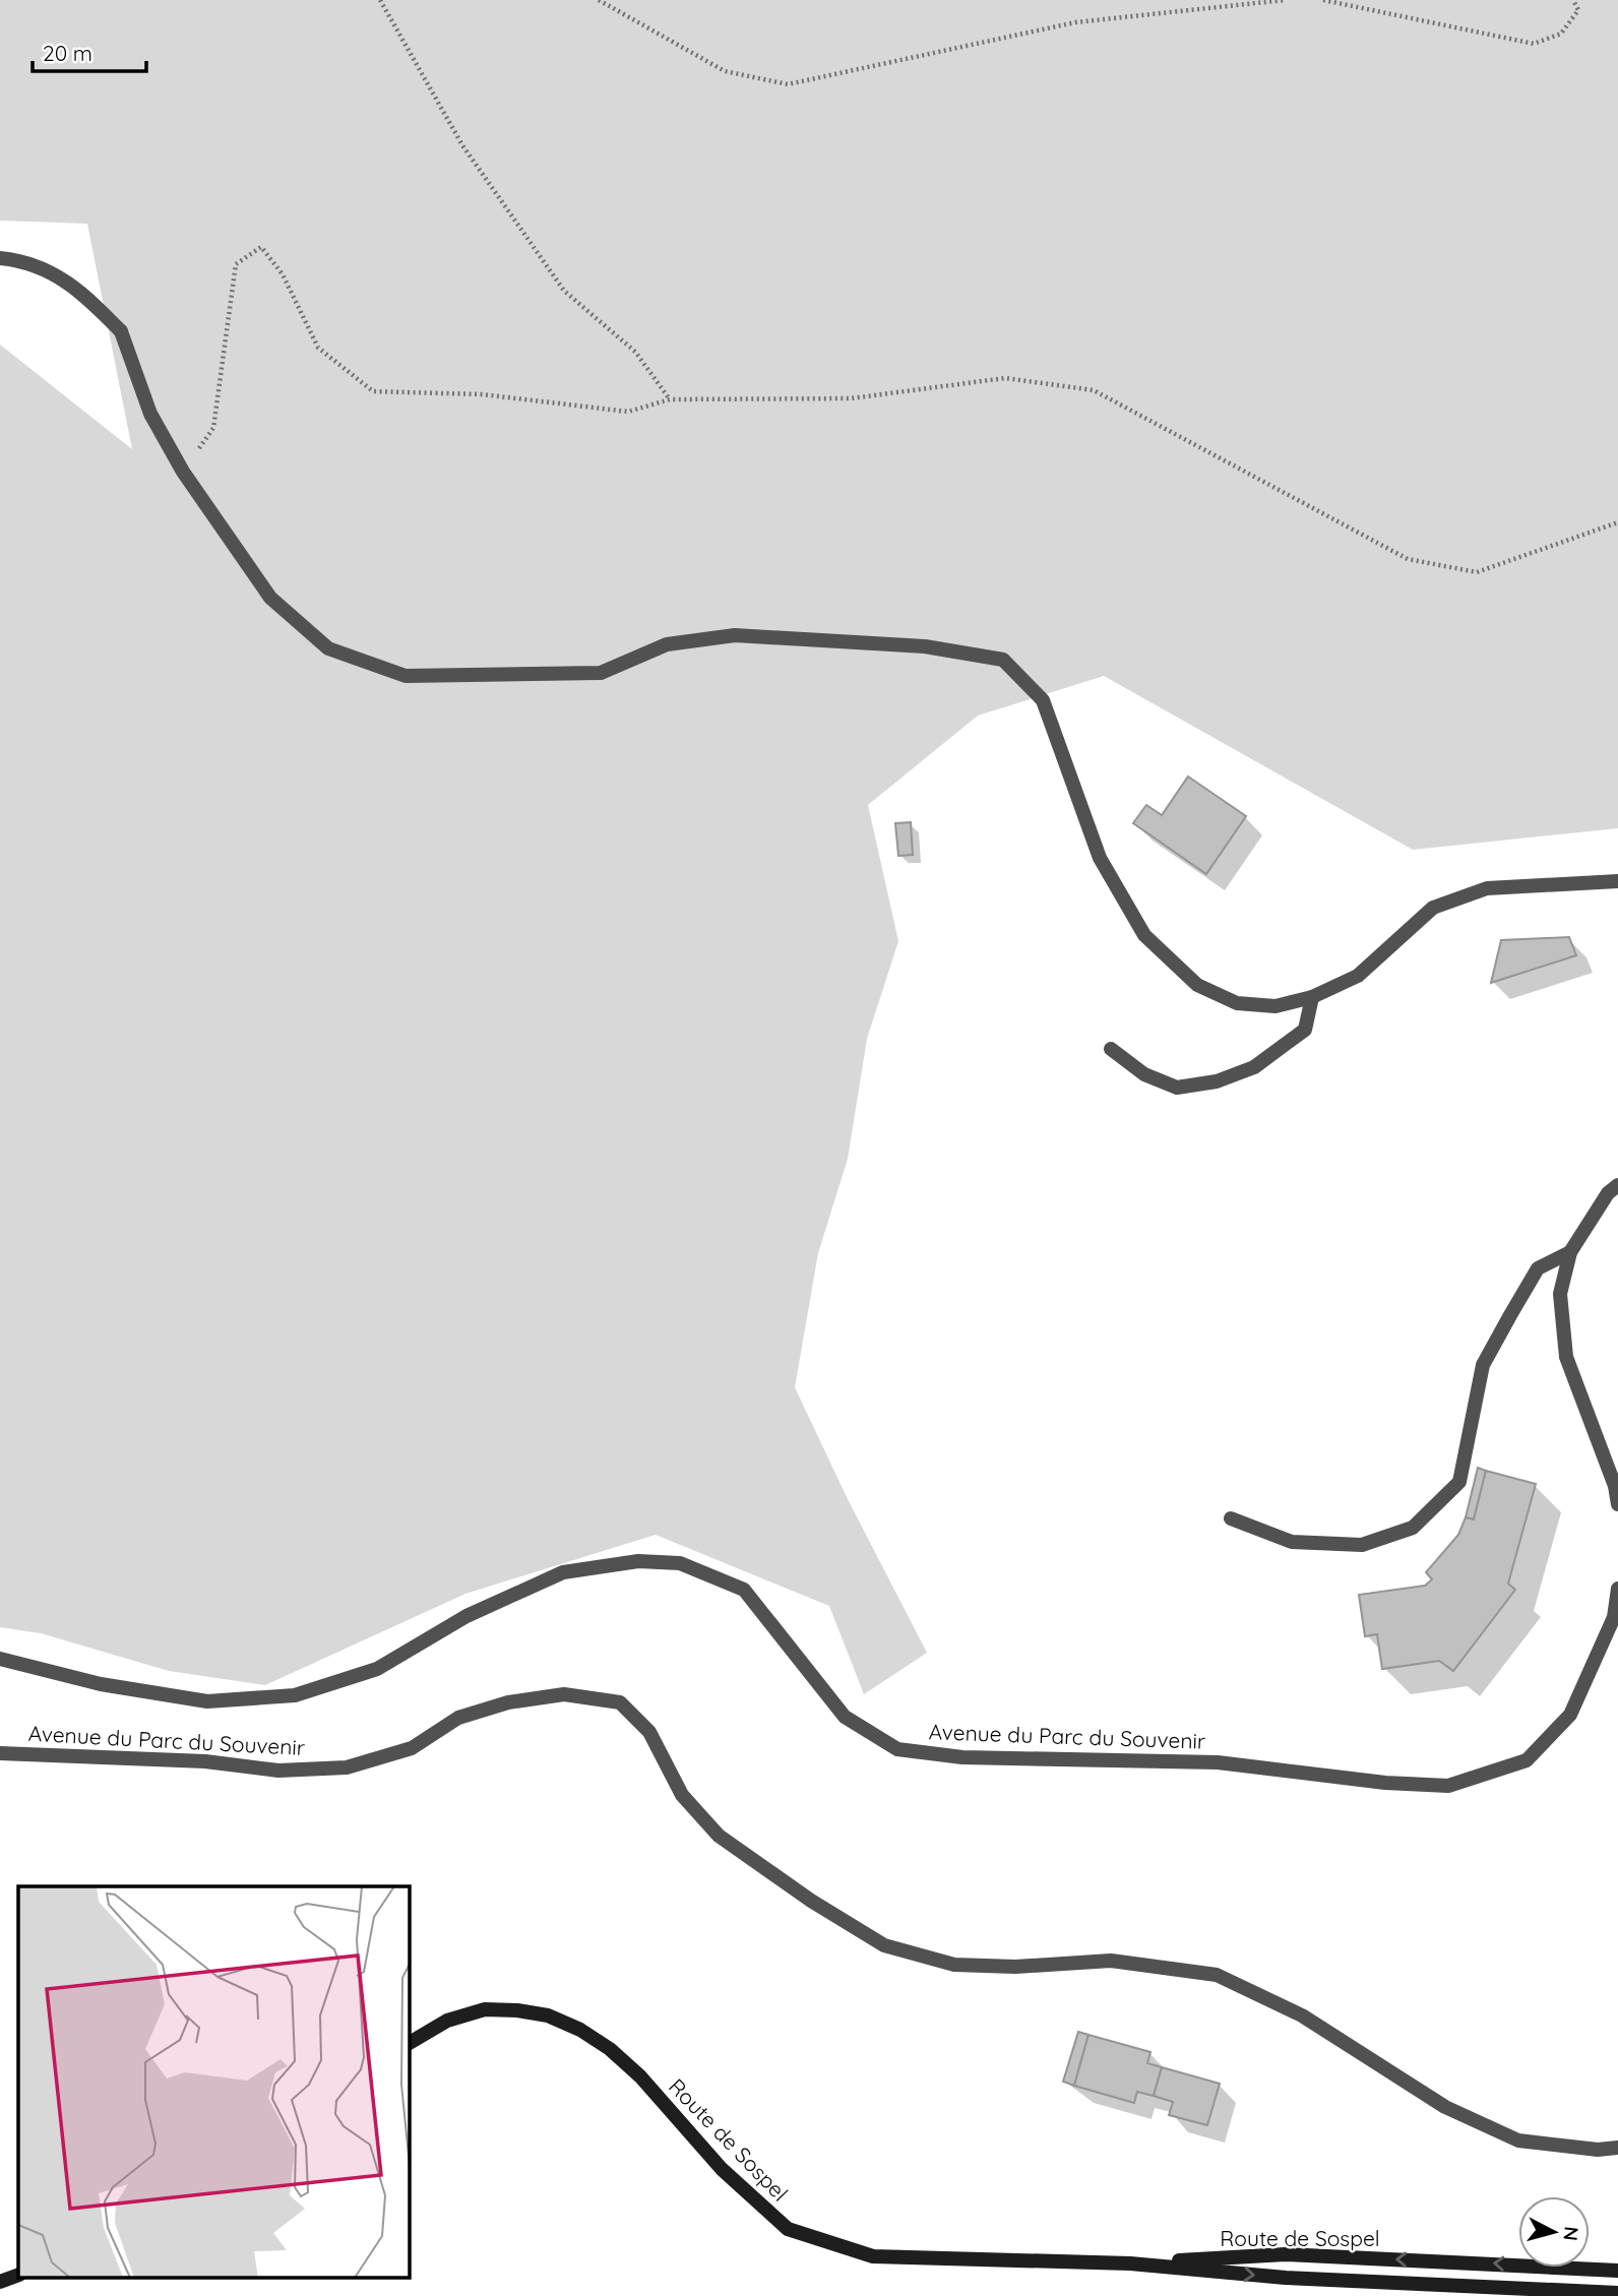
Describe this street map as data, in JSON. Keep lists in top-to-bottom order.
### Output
{
  "streets": {
    "main road": ["Route de Sospel"],
    "street": ["Avenue du Parc du Souvenir"]
  },
  "scale_bar": "20 m",
  "north": "right"
}
